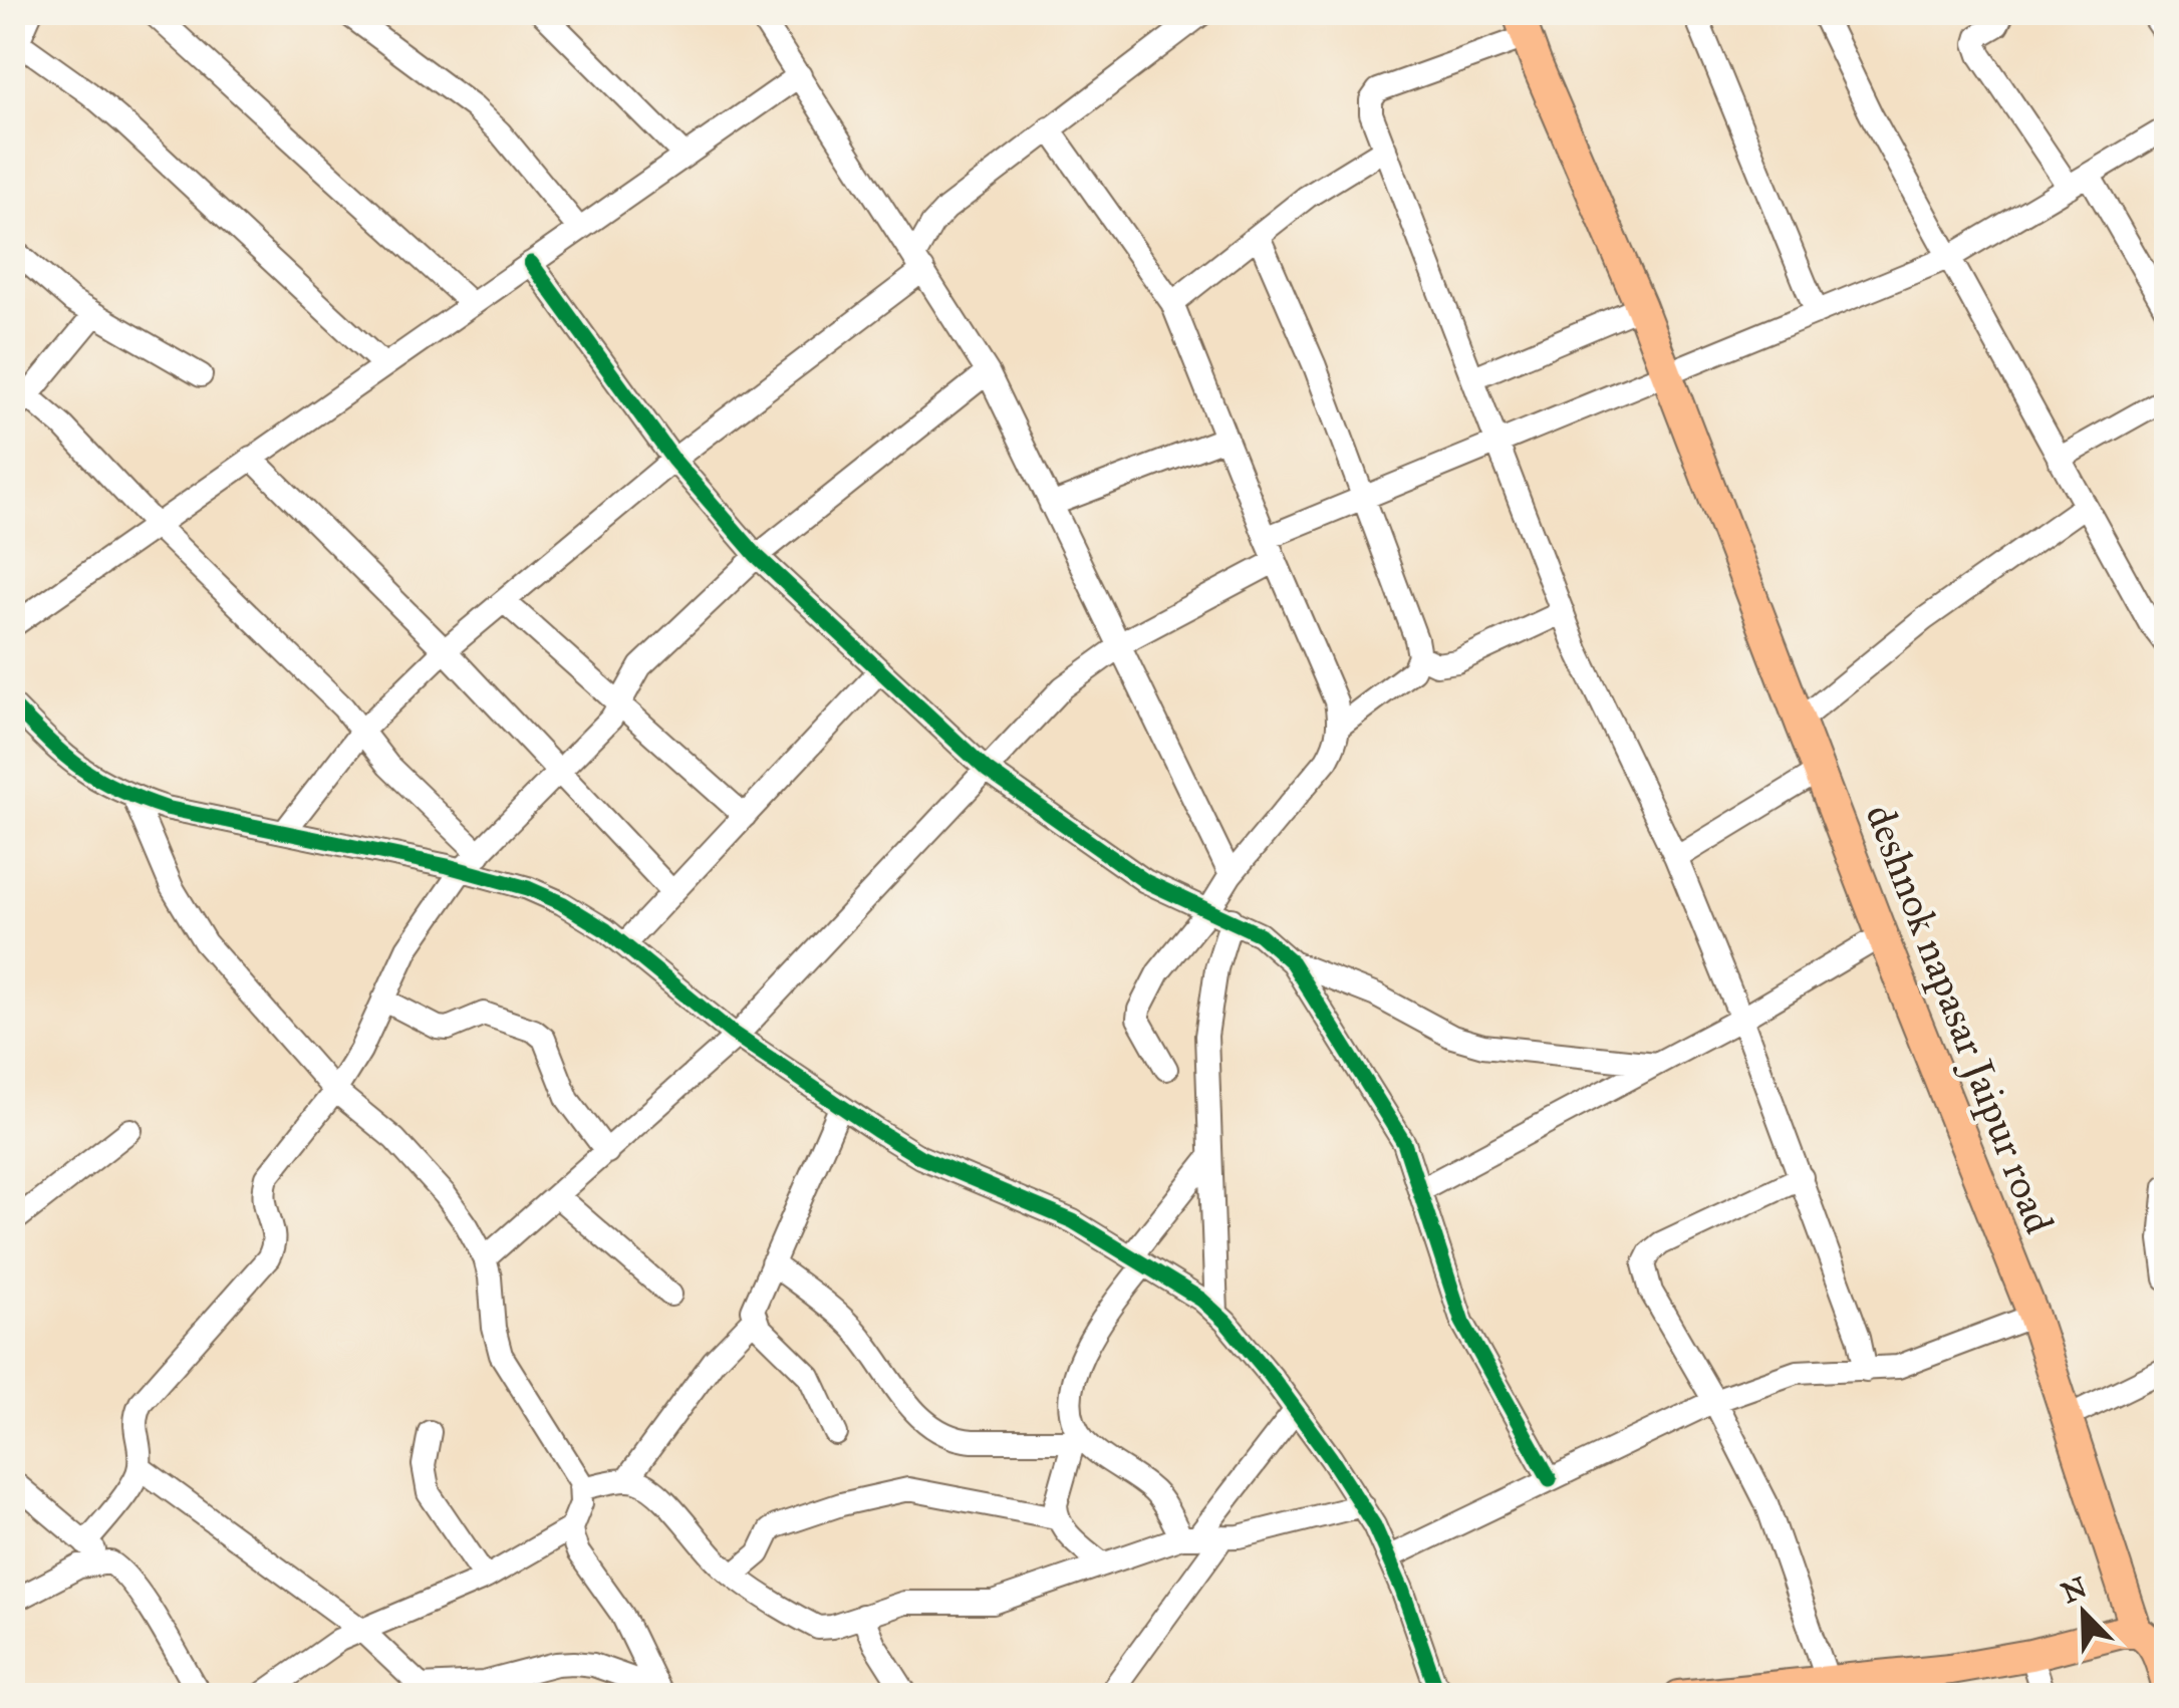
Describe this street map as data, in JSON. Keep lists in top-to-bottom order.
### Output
{
  "streets": {
    "main road": ["deshnok napasar Jaipur road"]
  },
  "north": "top left"
}
